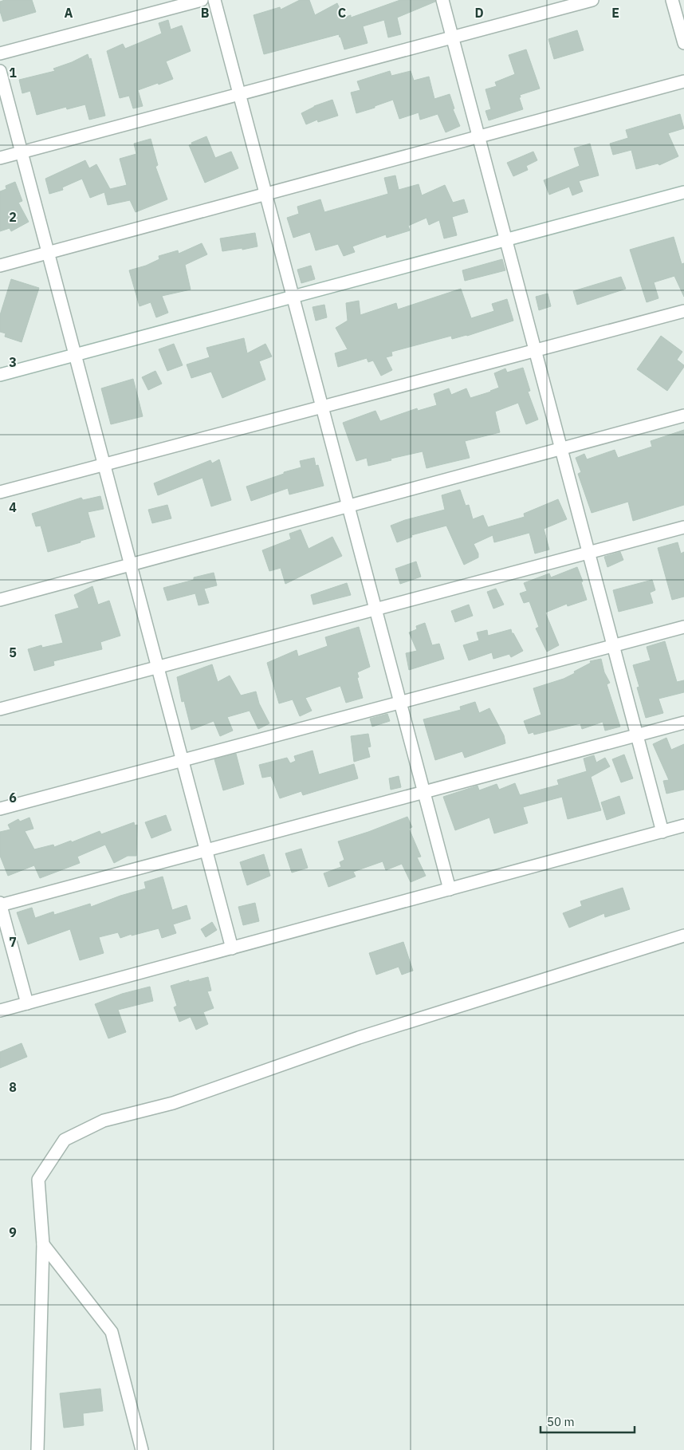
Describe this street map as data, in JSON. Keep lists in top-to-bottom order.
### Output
{
  "scale_bar": "50 m",
  "grid": {
    "columns": [
      "A",
      "B",
      "C",
      "D",
      "E"
    ],
    "rows": [
      "1",
      "2",
      "3",
      "4",
      "5",
      "6",
      "7",
      "8",
      "9"
    ]
  }
}
